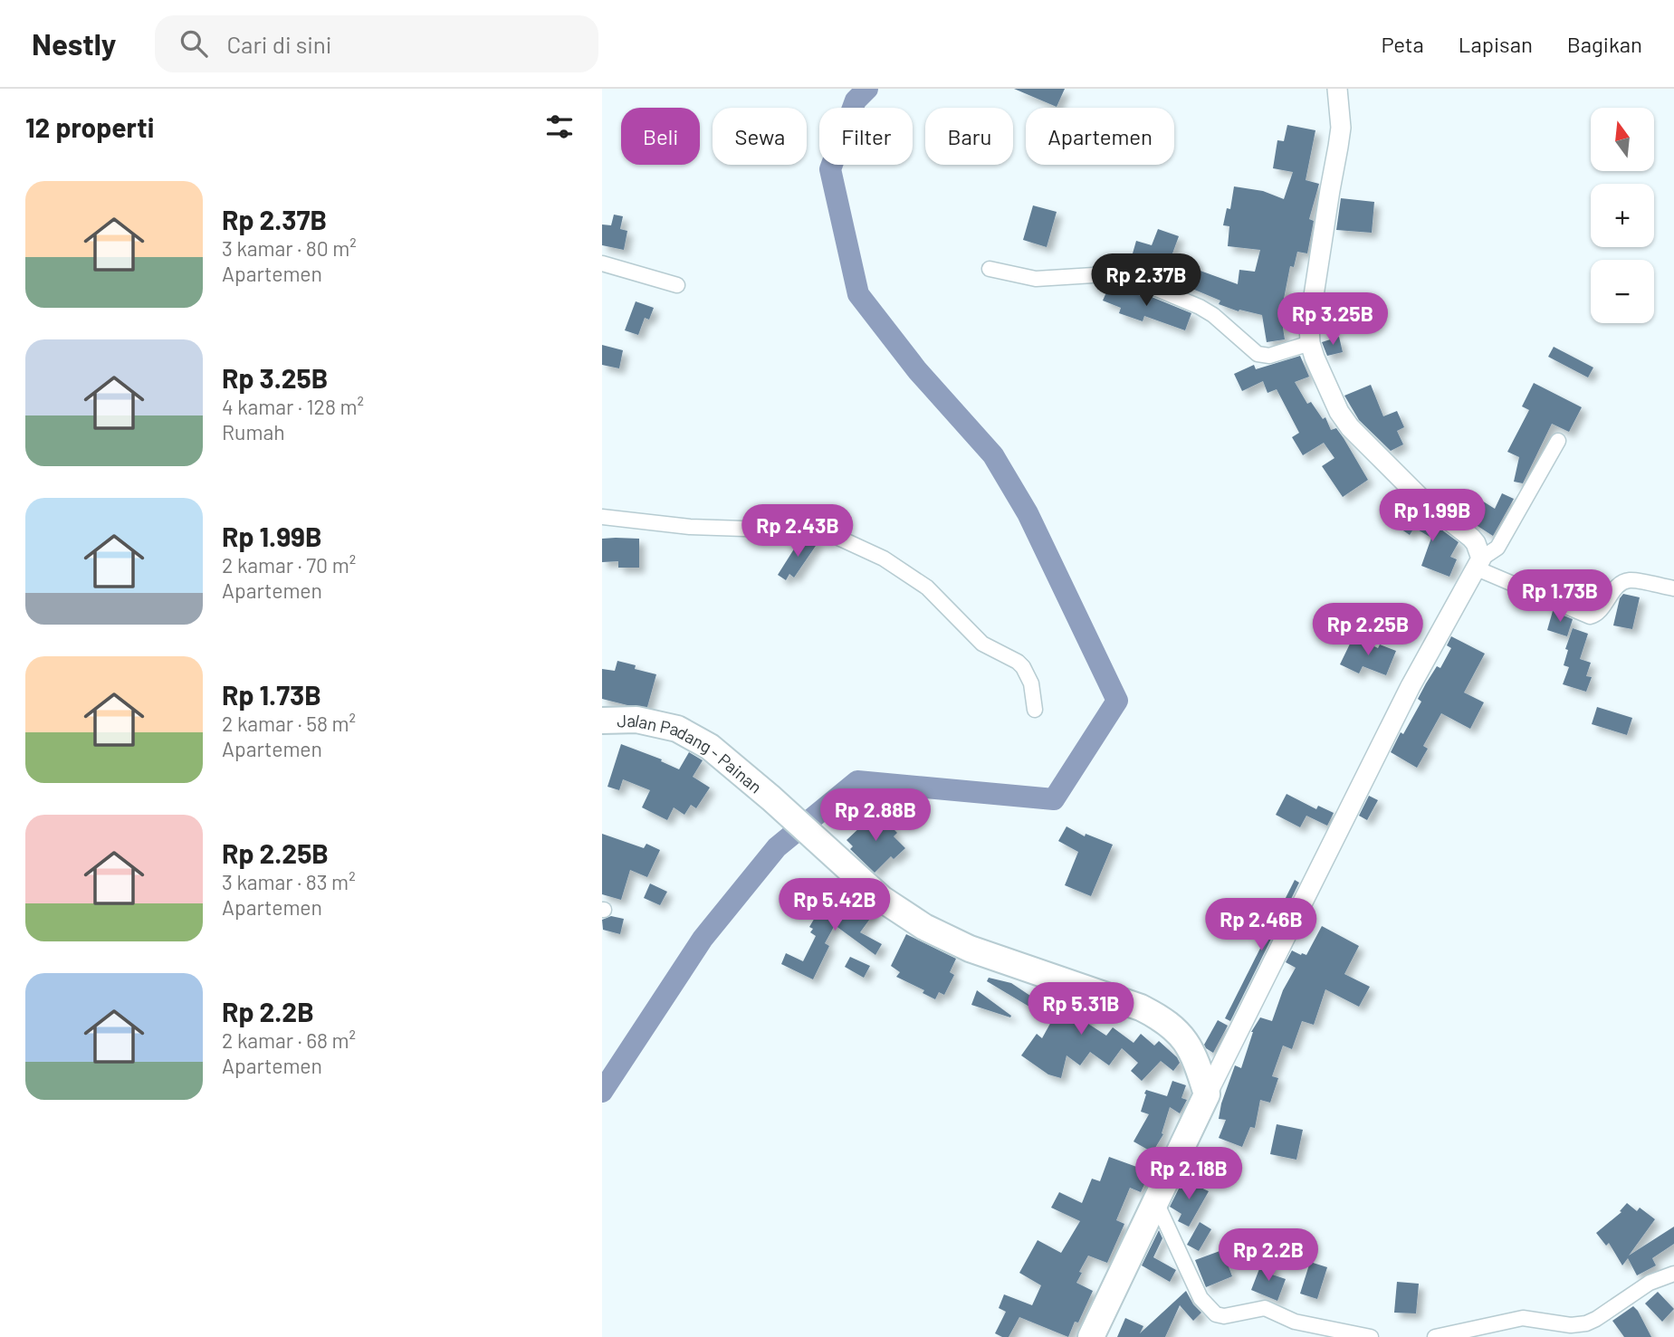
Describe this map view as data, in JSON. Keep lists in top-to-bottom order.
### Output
{
  "streets": {
    "highway": ["Jalan Padang - Painan"]
  },
  "north": "top",
  "page": {
    "header": "Nestly",
    "search": "Cari di sini",
    "nav": ["Peta", "Lapisan", "Bagikan"],
    "heading": "12 properti",
    "map_buttons": ["+", "−"],
    "chip": [
      "Beli",
      "Sewa",
      "Filter",
      "Baru",
      "Apartemen"
    ],
    "list": [
      {
        "name": "Rp 2.37B",
        "note": "3 kamar · 80 m² · Apartemen"
      },
      {
        "name": "Rp 3.25B",
        "note": "4 kamar · 128 m² · Rumah"
      },
      {
        "name": "Rp 1.99B",
        "note": "2 kamar · 70 m² · Apartemen"
      },
      {
        "name": "Rp 1.73B",
        "note": "2 kamar · 58 m² · Apartemen"
      },
      {
        "name": "Rp 2.25B",
        "note": "3 kamar · 83 m² · Apartemen"
      },
      {
        "name": "Rp 2.2B",
        "note": "2 kamar · 68 m² · Apartemen"
      }
    ],
    "price": [
      "Rp 2.37B",
      "Rp 3.25B",
      "Rp 1.99B",
      "Rp 2.43B",
      "Rp 1.73B",
      "Rp 2.25B",
      "Rp 2.88B",
      "Rp 5.42B",
      "Rp 2.46B",
      "Rp 5.31B",
      "Rp 2.18B",
      "Rp 2.2B"
    ]
  }
}
